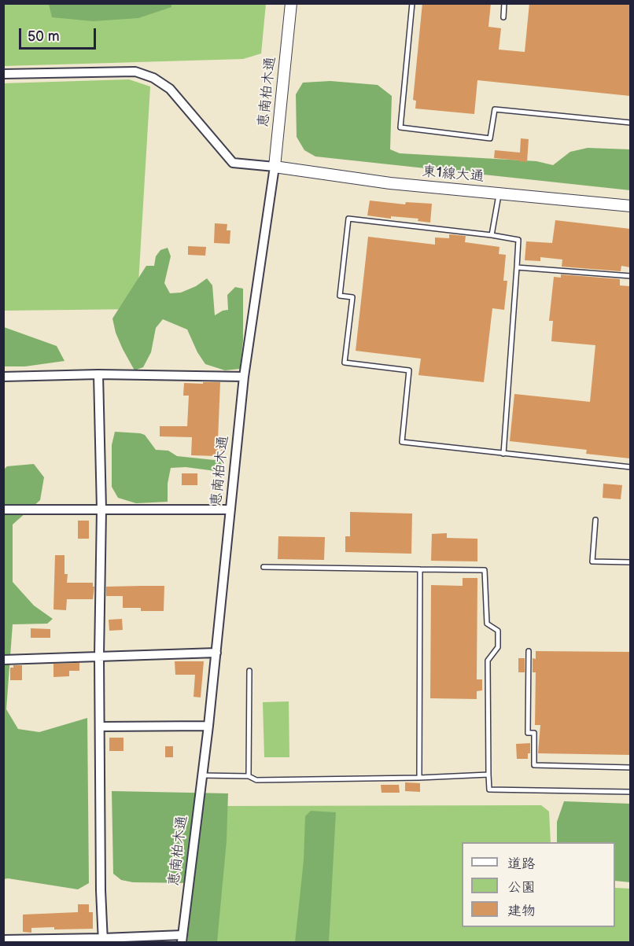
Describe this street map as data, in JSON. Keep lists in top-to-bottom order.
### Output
{
  "streets": {
    "street": ["恵南柏木通", "東1線大通"]
  },
  "crossings": [
    ["恵南柏木通", "東1線大通"]
  ],
  "legend": ["道路", "公園", "建物"],
  "scale_bar": "50 m"
}
